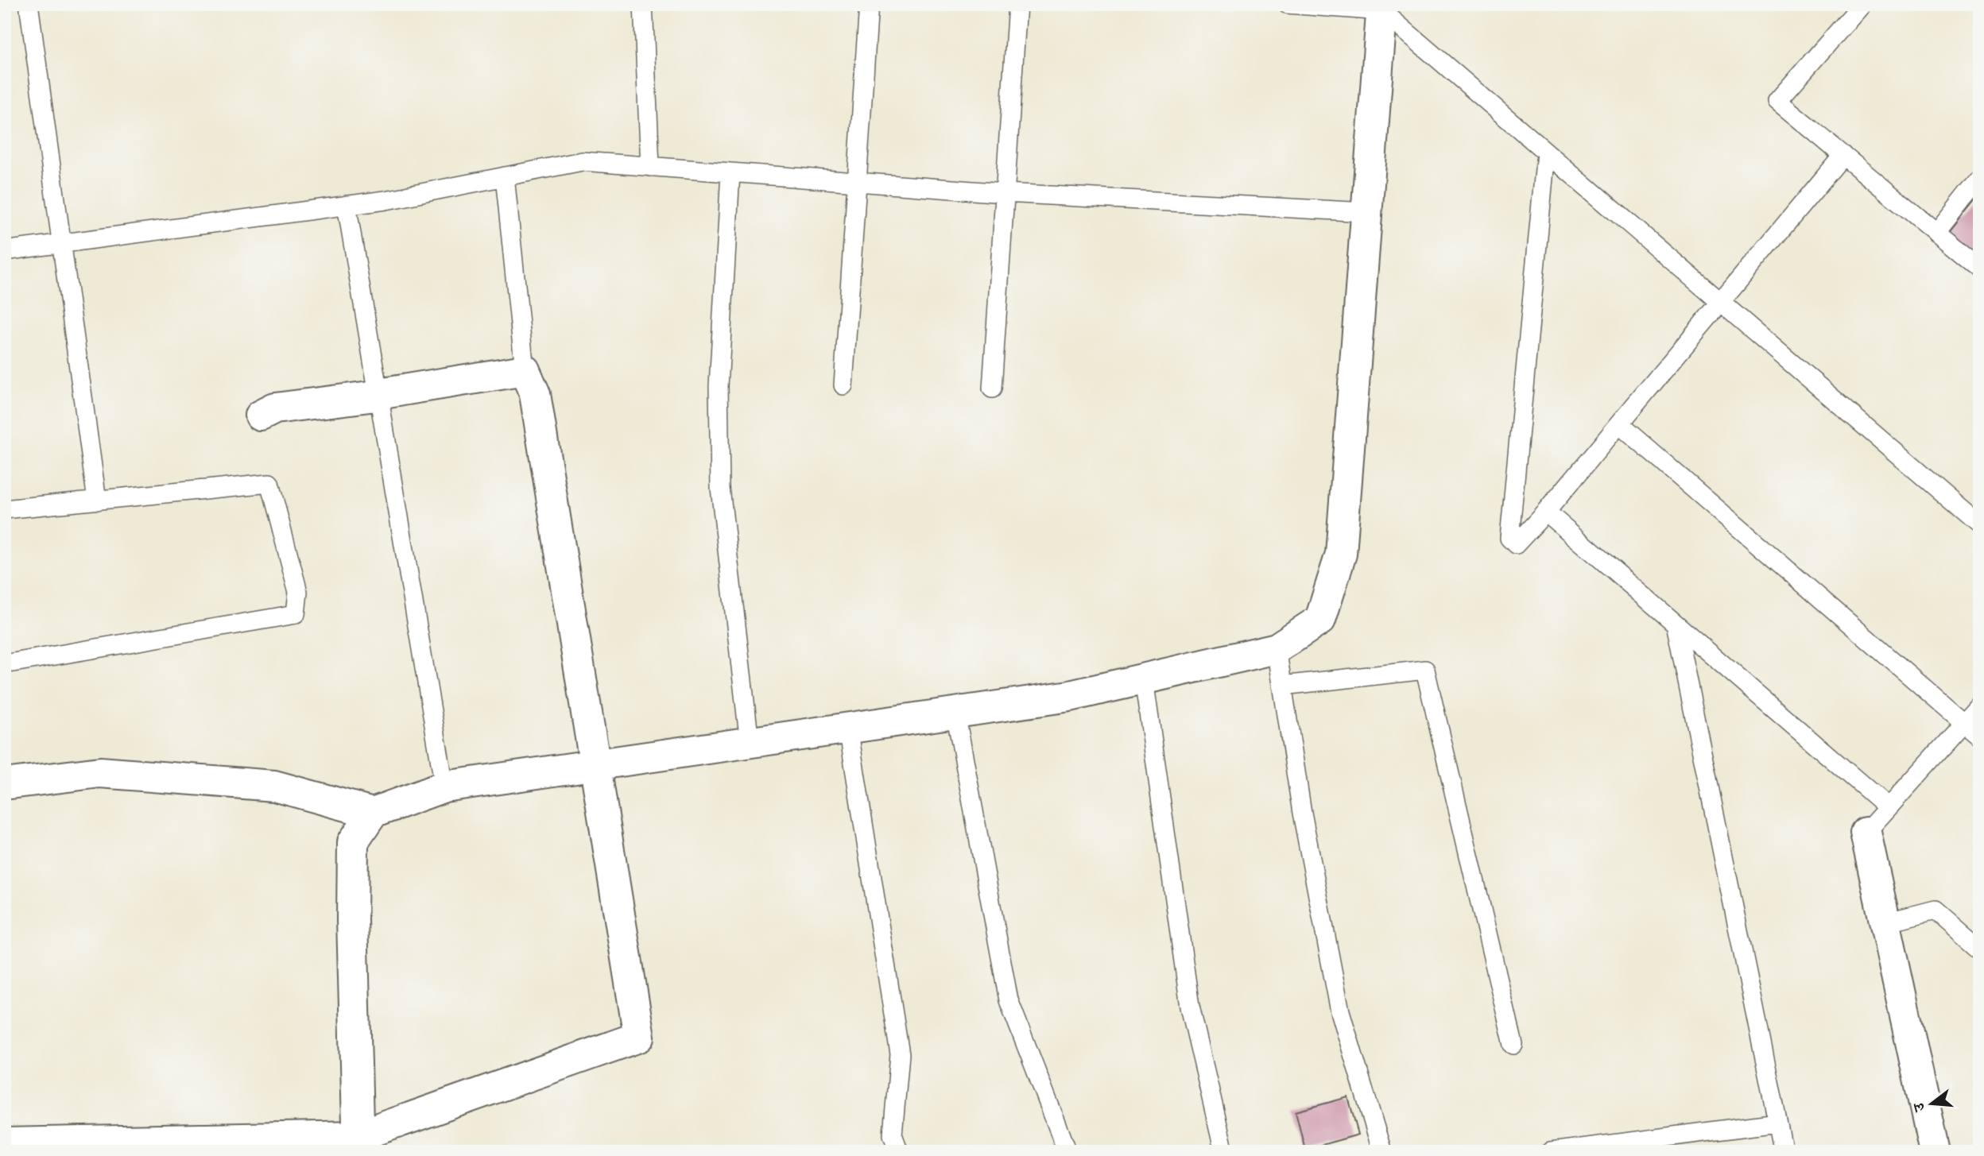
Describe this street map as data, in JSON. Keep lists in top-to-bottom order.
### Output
{
  "north": "left"
}
